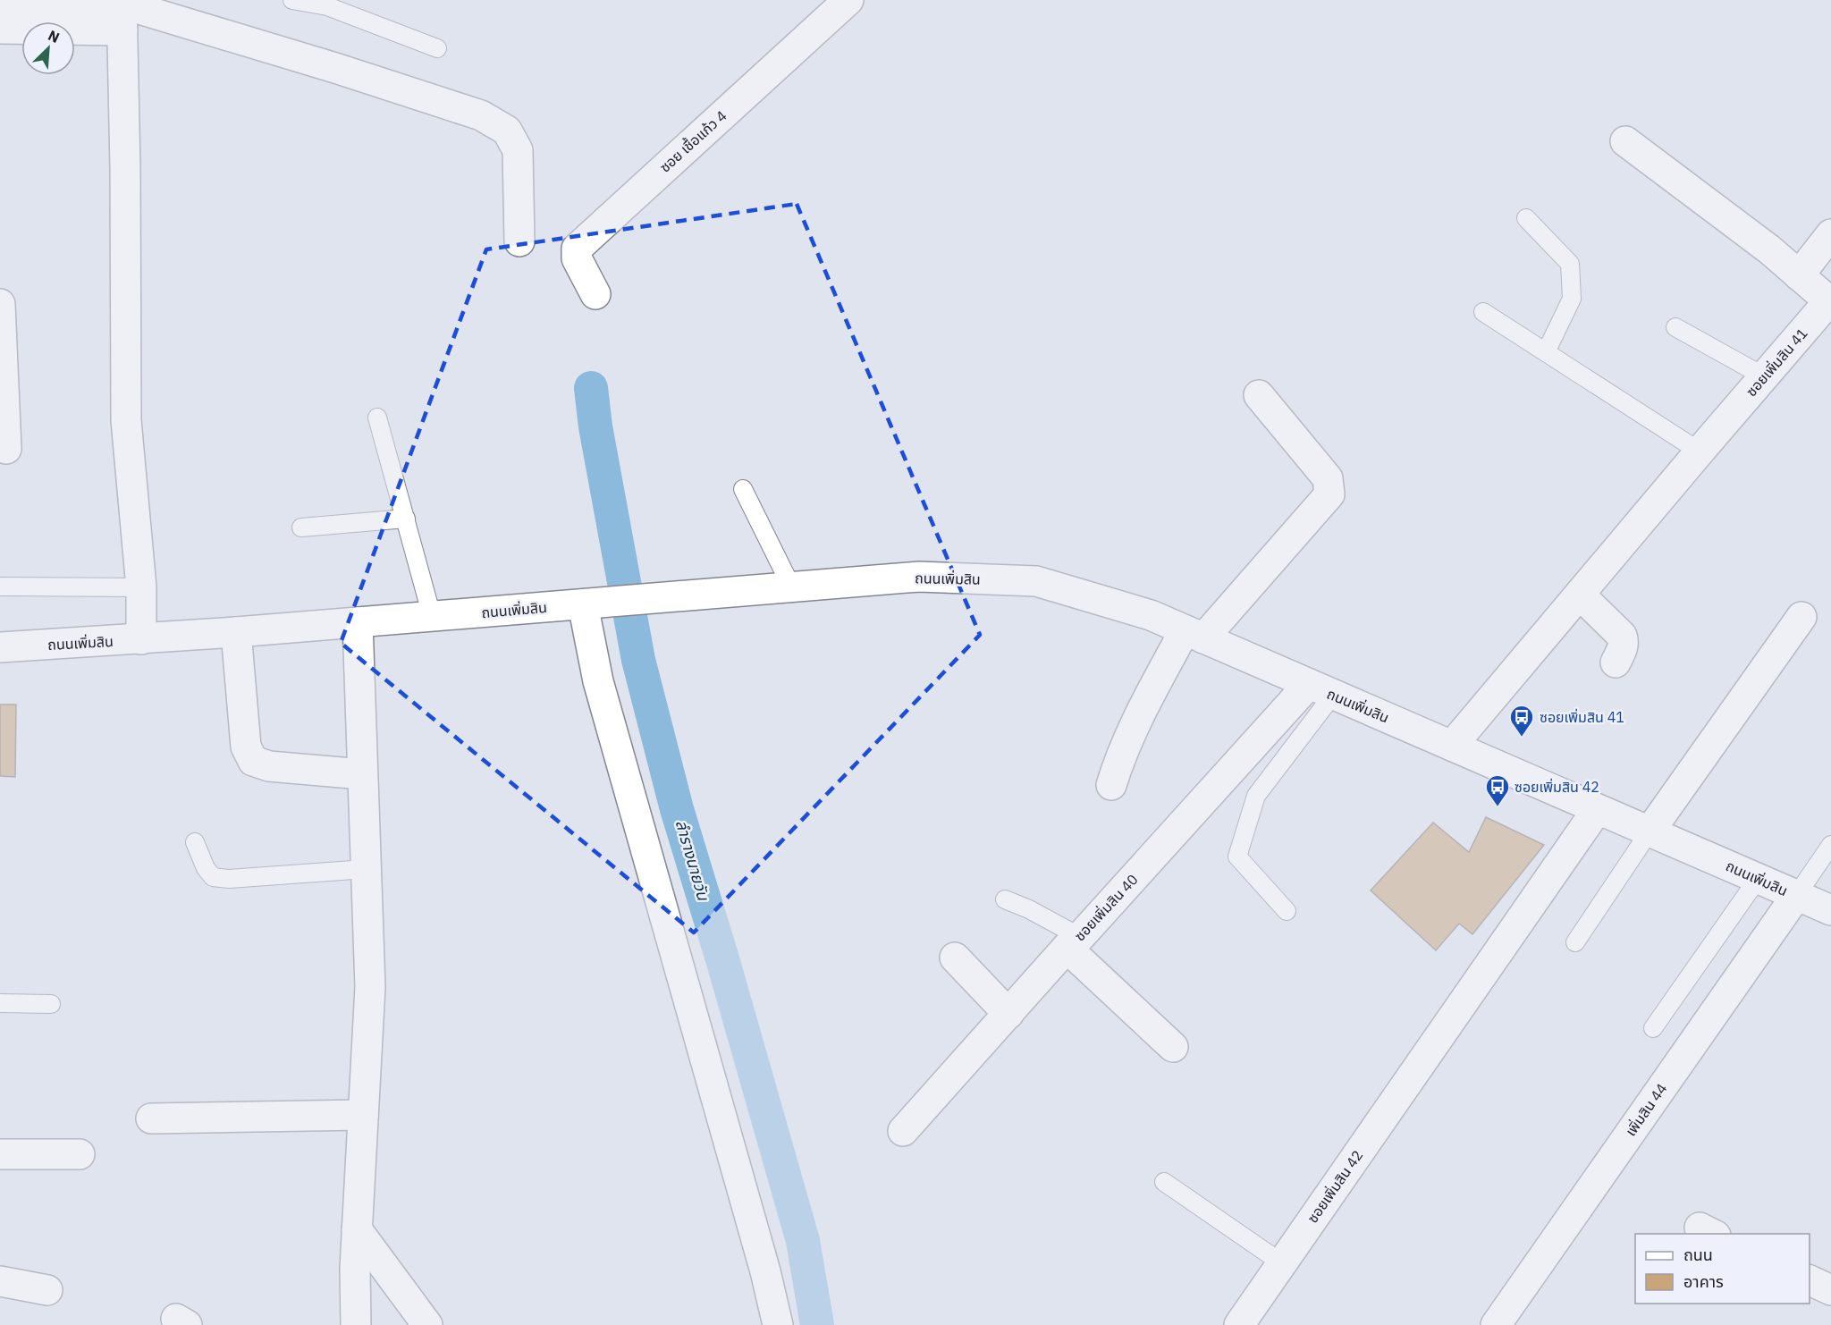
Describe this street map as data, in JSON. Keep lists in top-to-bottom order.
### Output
{
  "streets": {
    "street": [
      "ซอย เชื้อแก้ว 4",
      "ซอยเพิ่มสิน 41",
      "ถนนเพิ่มสิน",
      "ซอยเพิ่มสิน 40",
      "เพิ่มสิน 44",
      "ซอยเพิ่มสิน 42"
    ]
  },
  "crossings": [
    ["ซอยเพิ่มสิน 41", "ถนนเพิ่มสิน"],
    ["ถนนเพิ่มสิน", "ซอยเพิ่มสิน 40"],
    ["ถนนเพิ่มสิน", "เพิ่มสิน 44"],
    ["ถนนเพิ่มสิน", "ซอยเพิ่มสิน 42"]
  ],
  "water": ["ลำรางนายวัน"],
  "places": {
    "bus stop": ["ซอยเพิ่มสิน 41", "ซอยเพิ่มสิน 42"]
  },
  "legend": ["ถนน", "อาคาร"],
  "north": "top right"
}
